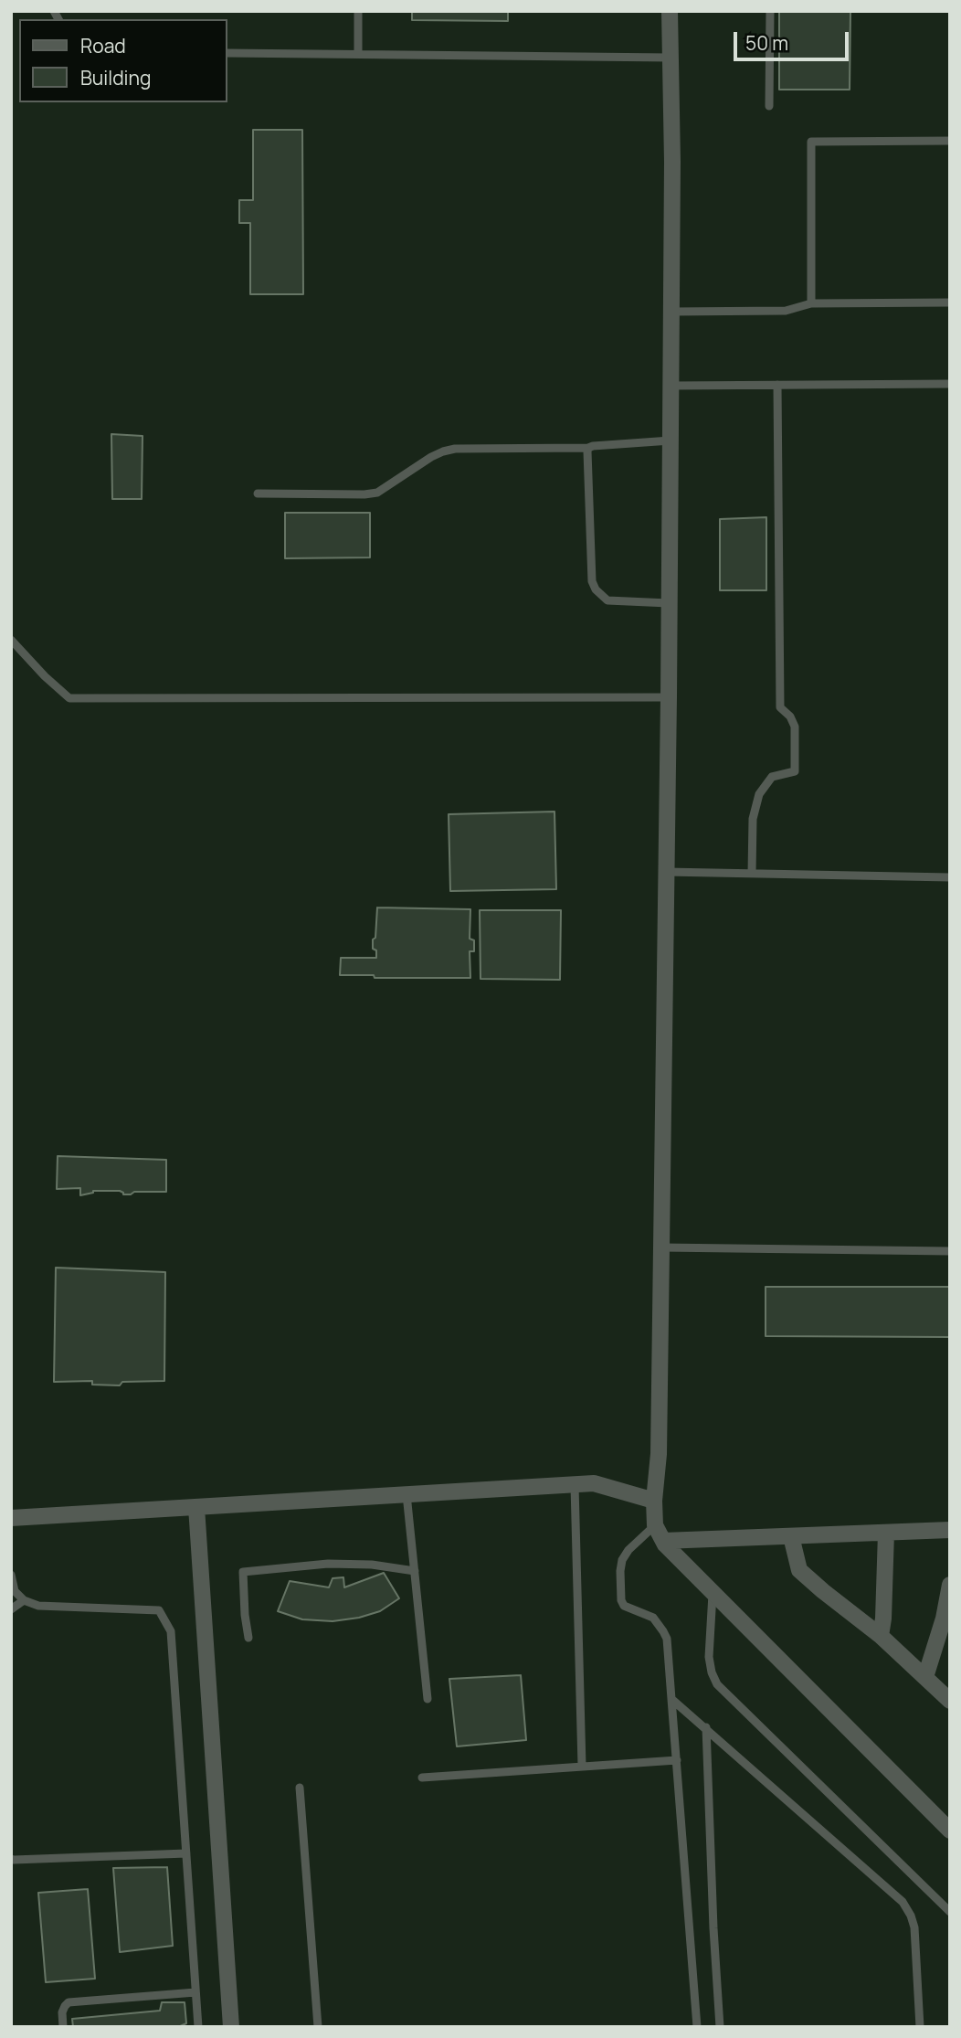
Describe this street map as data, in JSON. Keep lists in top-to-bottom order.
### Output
{
  "legend": ["Road", "Building"],
  "scale_bar": "50 m"
}
